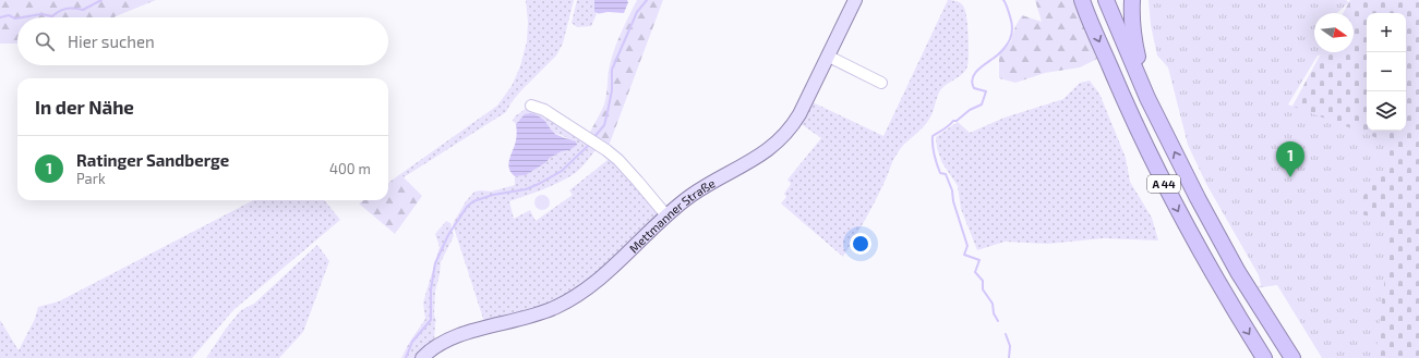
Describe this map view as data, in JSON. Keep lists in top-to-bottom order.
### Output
{
  "streets": {
    "highway": ["A 44"],
    "main road": ["Mettmanner Straße"]
  },
  "north": "right",
  "page": {
    "map_buttons": ["+", "−"],
    "search": "Hier suchen",
    "heading": "In der Nähe",
    "list": [
      {
        "mark": "1",
        "name": "Ratinger Sandberge",
        "note": "Park",
        "value": "400 m"
      }
    ],
    "pins": "1"
  }
}
